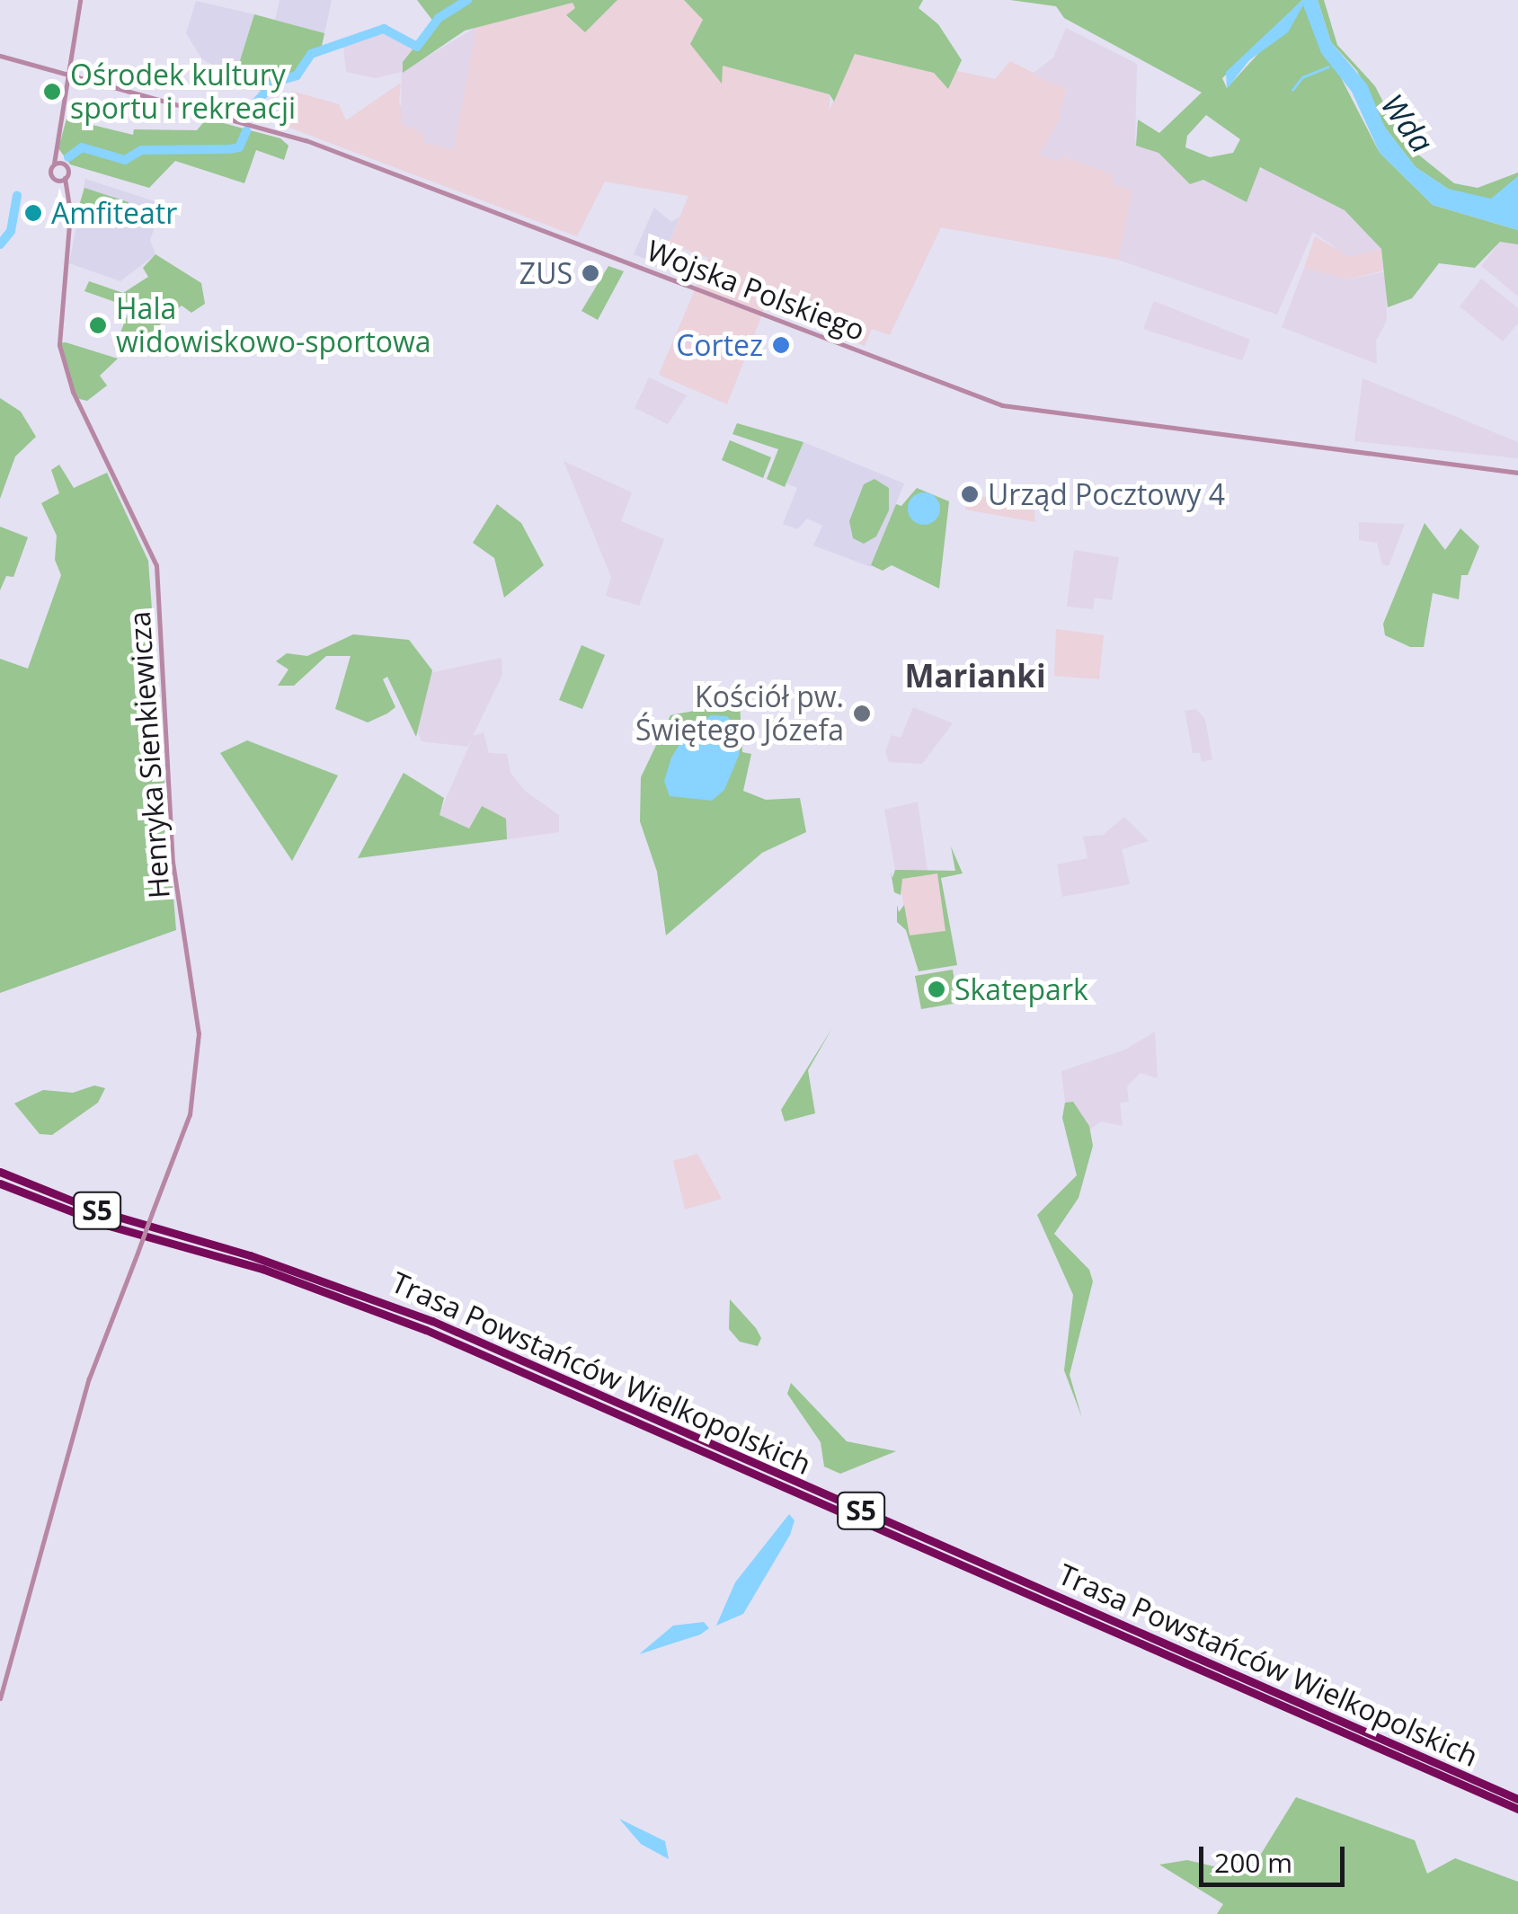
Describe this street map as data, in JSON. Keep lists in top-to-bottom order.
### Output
{
  "streets": {
    "highway": ["S5", "Trasa Powstańców Wielkopolskich"],
    "street": ["Wojska Polskiego", "Henryka Sienkiewicza"]
  },
  "districts": ["Marianki"],
  "water": ["Wda"],
  "places": [
    "Ośrodek kultury sportu i rekreacji",
    "Amfiteatr",
    "ZUS",
    "Hala widowiskowo-sportowa",
    "Cortez",
    "Urząd Pocztowy 4",
    "Kościół pw. Świętego Józefa",
    "Skatepark"
  ],
  "scale_bar": "200 m"
}
